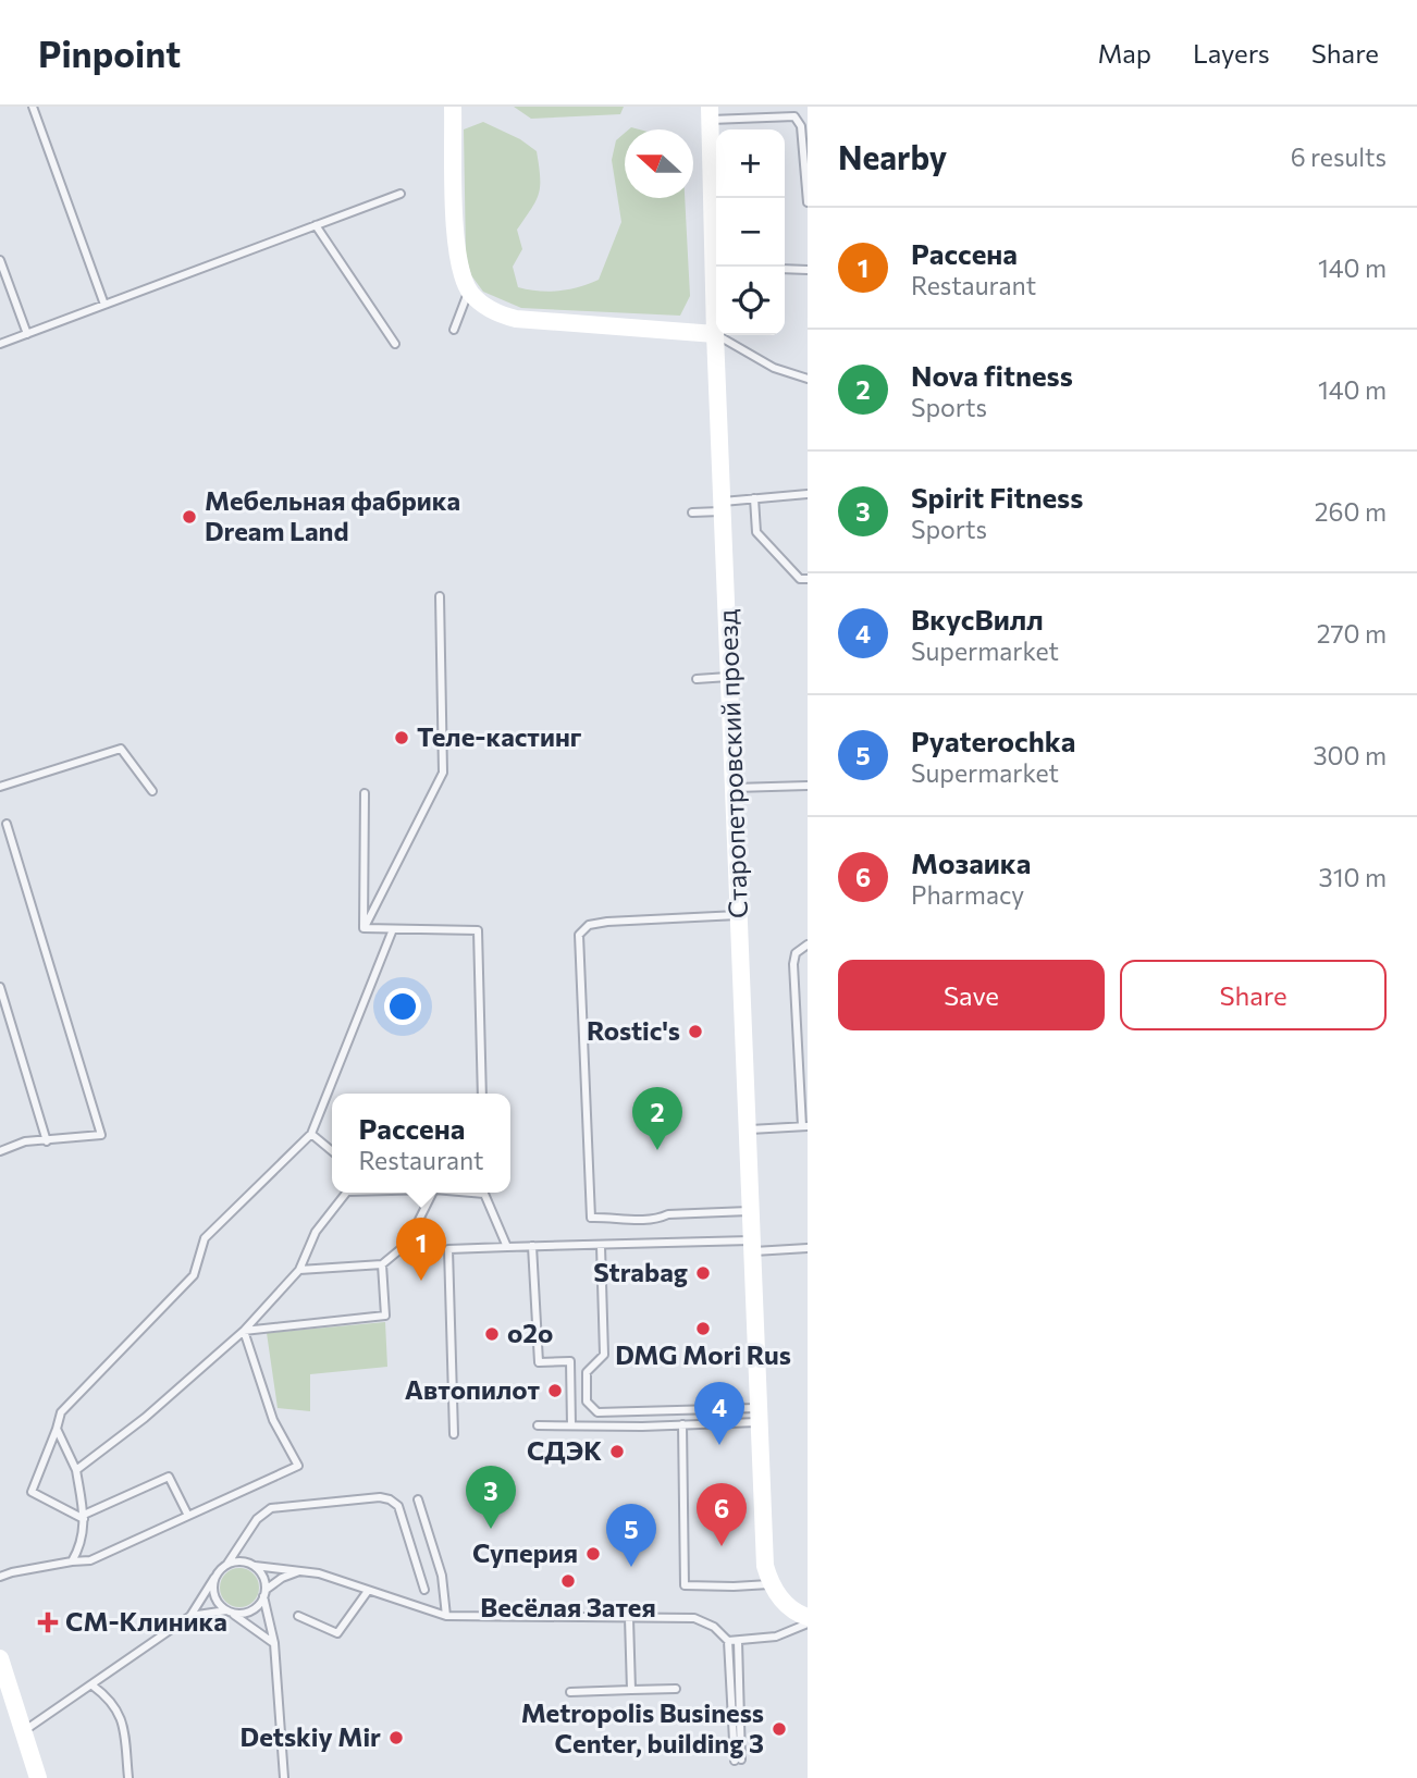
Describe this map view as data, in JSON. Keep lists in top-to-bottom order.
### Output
{
  "streets": {
    "street": ["Старопетровский проезд"]
  },
  "places": {
    "other": [
      "Мебельная фабрика Dream Land",
      "Теле-кастинг",
      "Rostic's",
      "Strabag",
      "DMG Mori Rus",
      "o2o",
      "Автопилот",
      "СДЭК",
      "Суперия",
      "Весёлая Затея",
      "Metropolis Business Center, building 3",
      "Detskiy Mir"
    ],
    "health": ["СМ-Клиника"]
  },
  "north": "left",
  "page": {
    "header": "Pinpoint",
    "nav": ["Map", "Layers", "Share"],
    "heading": ["Nearby", "6 results"],
    "map_buttons": ["+", "−"],
    "list": [
      {
        "mark": "1",
        "name": "Рассена",
        "note": "Restaurant",
        "value": "140 m"
      },
      {
        "mark": "2",
        "name": "Nova fitness",
        "note": "Sports",
        "value": "140 m"
      },
      {
        "mark": "3",
        "name": "Spirit Fitness",
        "note": "Sports",
        "value": "260 m"
      },
      {
        "mark": "4",
        "name": "ВкусВилл",
        "note": "Supermarket",
        "value": "270 m"
      },
      {
        "mark": "5",
        "name": "Pyaterochka",
        "note": "Supermarket",
        "value": "300 m"
      },
      {
        "mark": "6",
        "name": "Мозаика",
        "note": "Pharmacy",
        "value": "310 m"
      }
    ],
    "buttons": ["Save", "Share"],
    "pins": [
      "2",
      "1",
      "4",
      "3",
      "6",
      "5"
    ],
    "popup": ["Рассена", "Restaurant"]
  }
}
